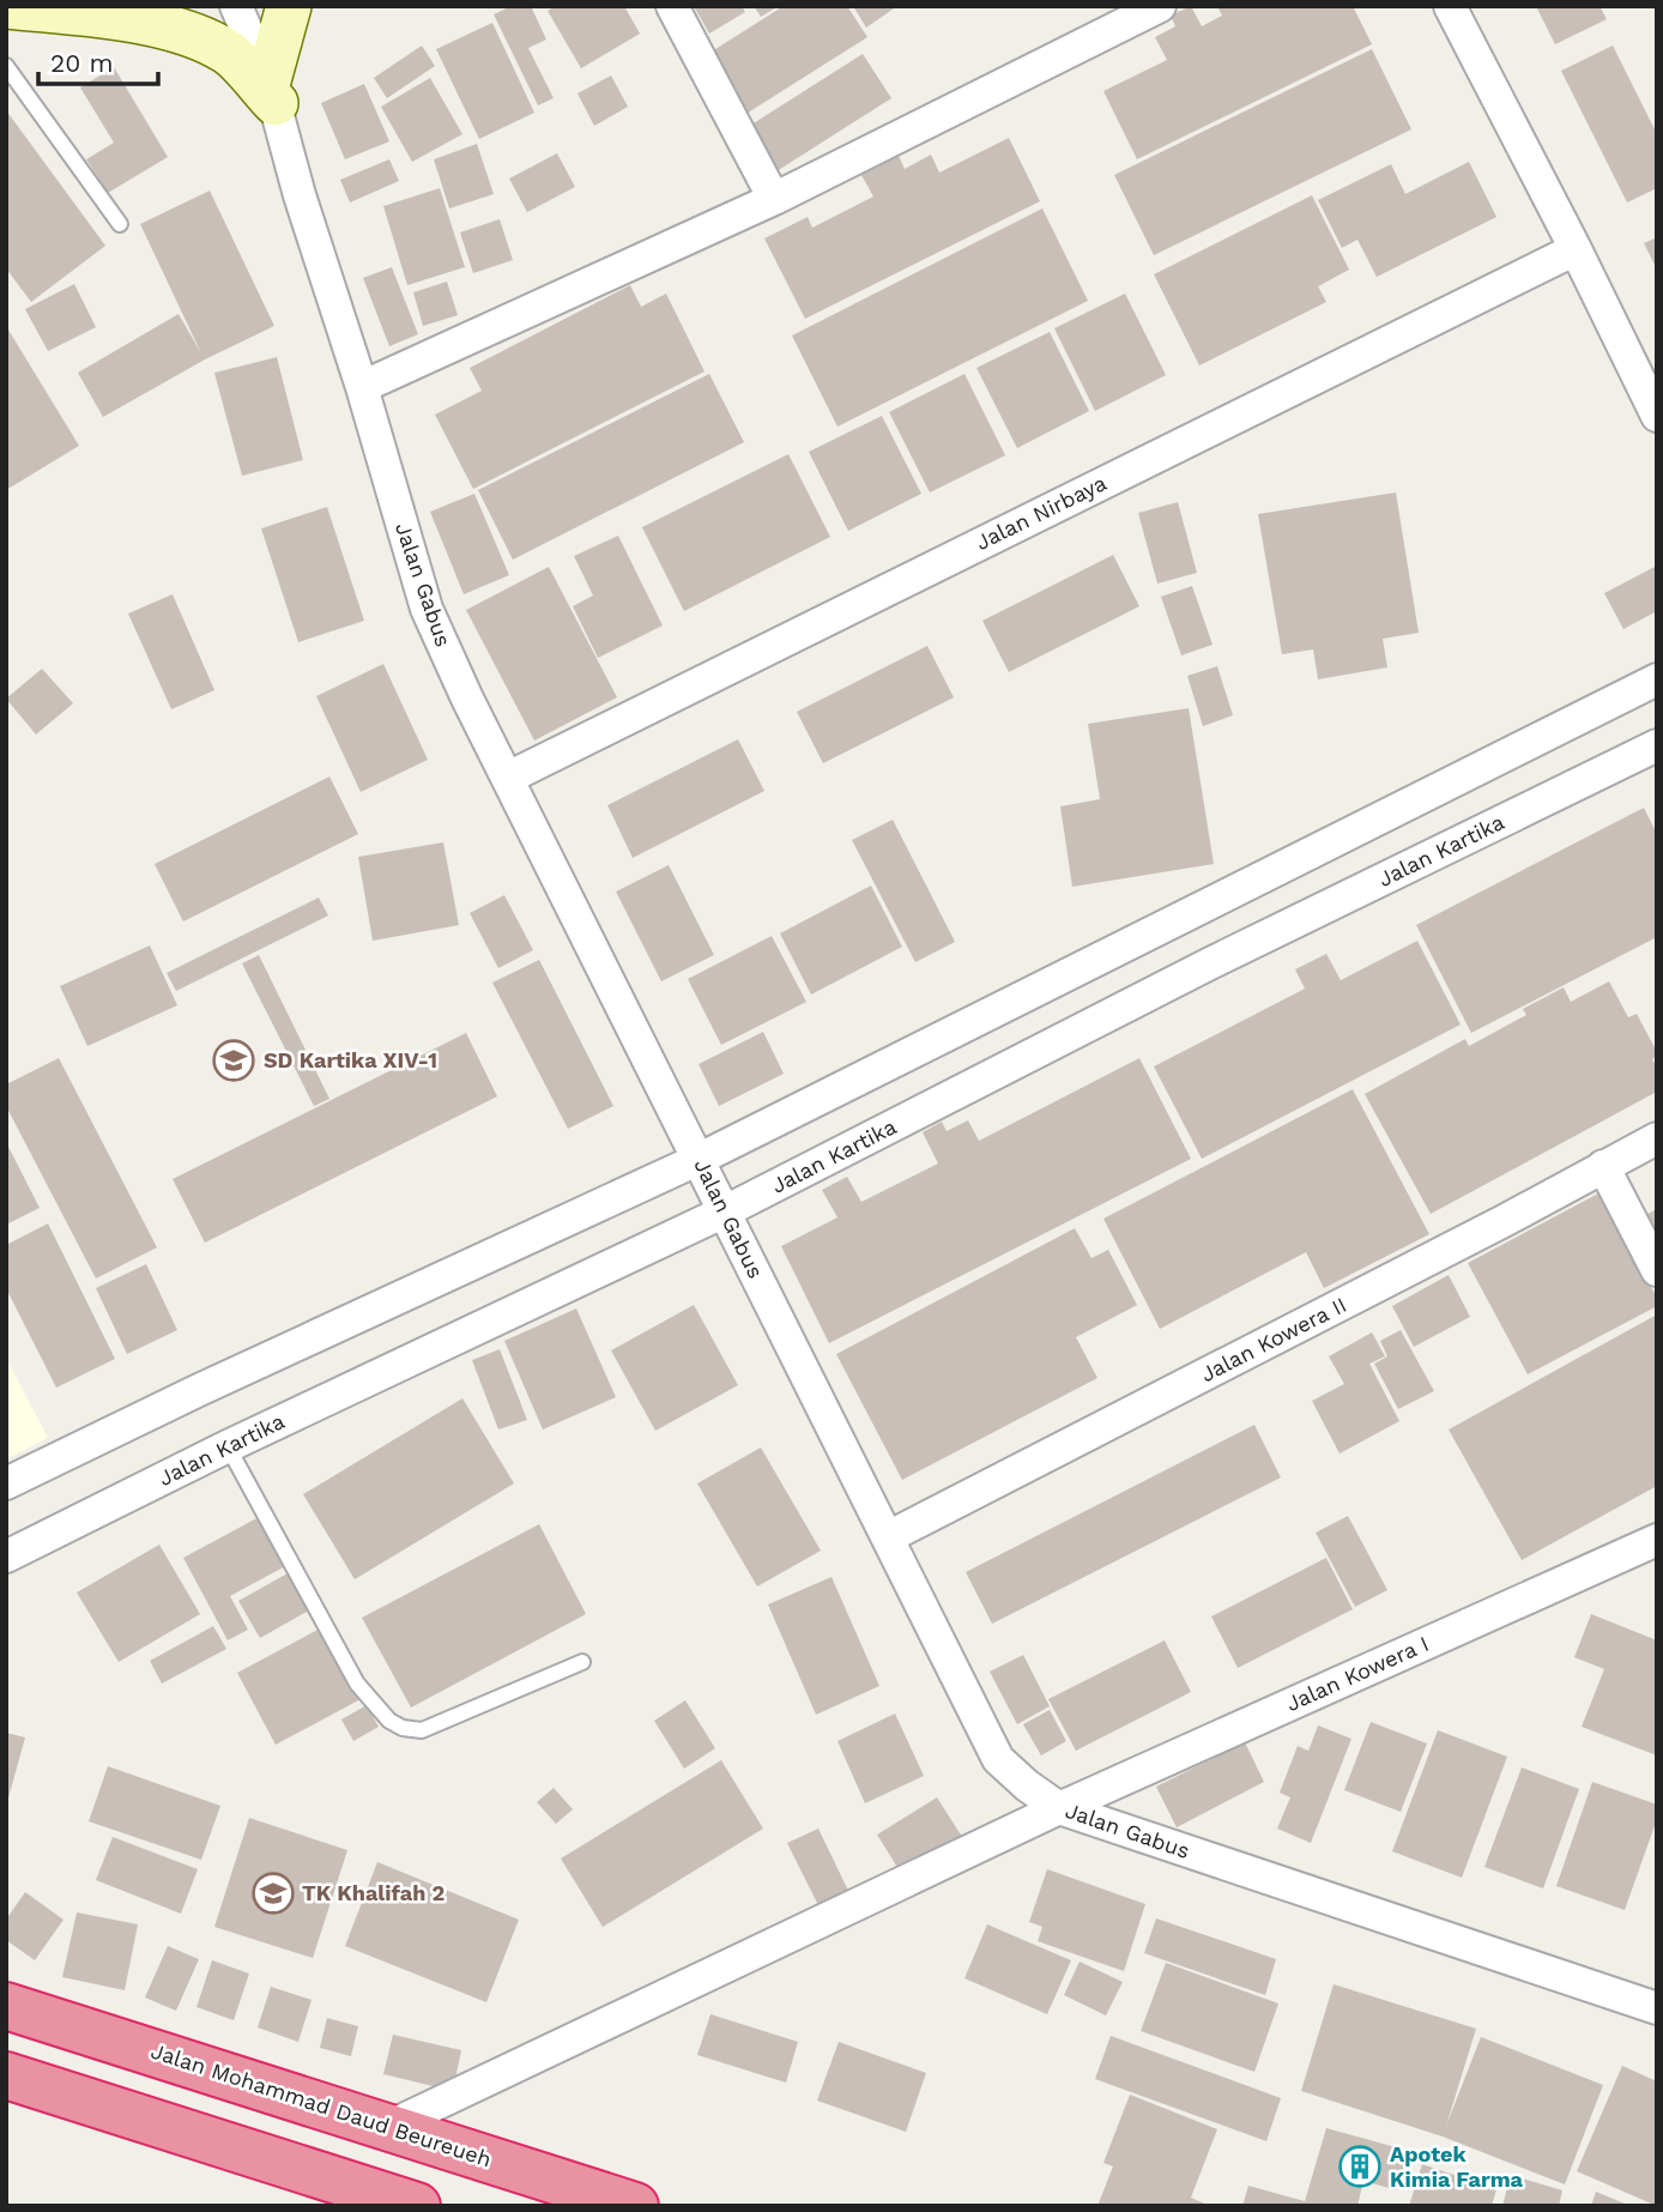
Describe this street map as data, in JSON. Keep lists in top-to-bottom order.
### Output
{
  "streets": {
    "highway": ["Jalan Mohammad Daud Beureueh"],
    "street": [
      "Jalan Nirbaya",
      "Jalan Gabus",
      "Jalan Kartika",
      "Jalan Kowera II",
      "Jalan Kowera I"
    ]
  },
  "crossings": [
    ["Jalan Nirbaya", "Jalan Gabus"],
    ["Jalan Gabus", "Jalan Kartika"],
    ["Jalan Gabus", "Jalan Kowera II"],
    ["Jalan Gabus", "Jalan Kowera I"],
    ["Jalan Kowera I", "Jalan Mohammad Daud Beureueh"]
  ],
  "places": {
    "school or university": ["SD Kartika XIV-1", "TK Khalifah 2"],
    "building": ["Apotek Kimia Farma"]
  },
  "scale_bar": "20 m"
}
